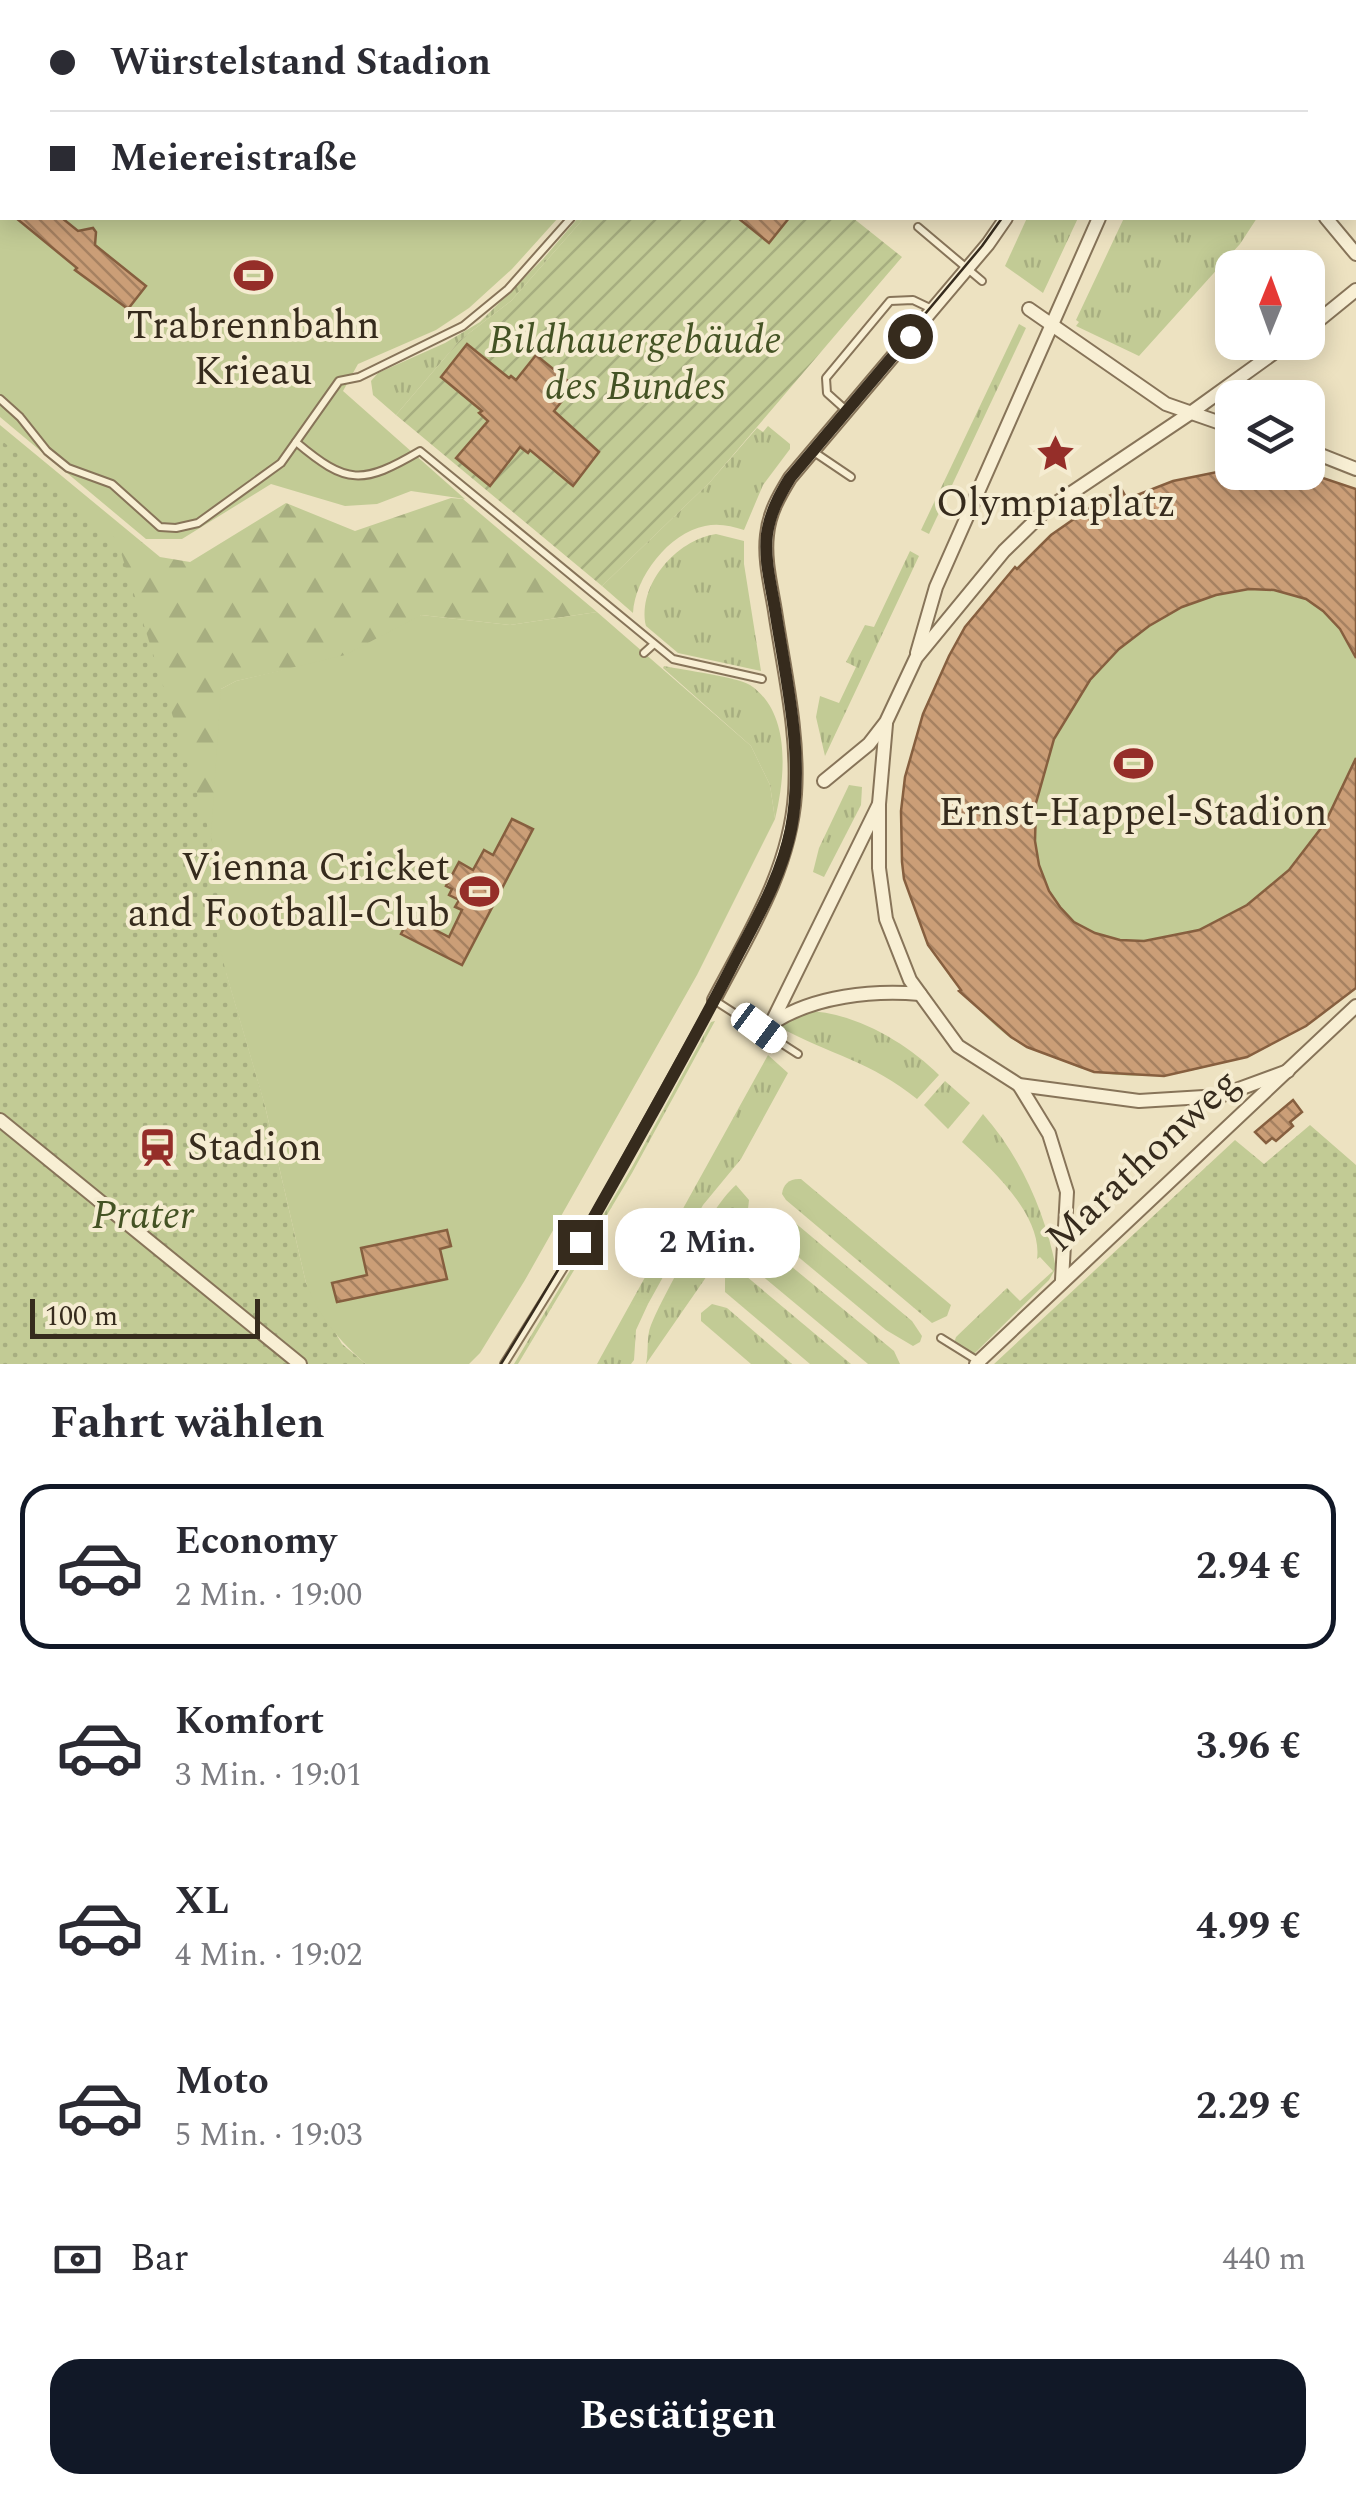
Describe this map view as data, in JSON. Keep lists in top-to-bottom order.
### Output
{
  "streets": {
    "street": ["Marathonweg"]
  },
  "parks": ["Bildhauergebäude des Bundes", "Prater"],
  "places": {
    "sports": ["Trabrennbahn Krieau", "Ernst-Happel-Stadion", "Vienna Cricket and Football-Club"],
    "place": ["Olympiaplatz"],
    "station": ["Stadion"]
  },
  "scale_bar": "100 m",
  "north": "top",
  "page": {
    "banner": ["Würstelstand Stadion", "Meiereistraße"],
    "bubble": "2 Min.",
    "scale": "100 m",
    "heading": "Fahrt wählen",
    "list": [
      {
        "name": "Economy",
        "note": "2 Min. · 19:00",
        "value": "2.94 €"
      },
      {
        "name": "Komfort",
        "note": "3 Min. · 19:01",
        "value": "3.96 €"
      },
      {
        "name": "XL",
        "note": "4 Min. · 19:02",
        "value": "4.99 €"
      },
      {
        "name": "Moto",
        "note": "5 Min. · 19:03",
        "value": "2.29 €"
      }
    ],
    "pay": ["Bar", "440 m"],
    "buttons": "Bestätigen"
  }
}
